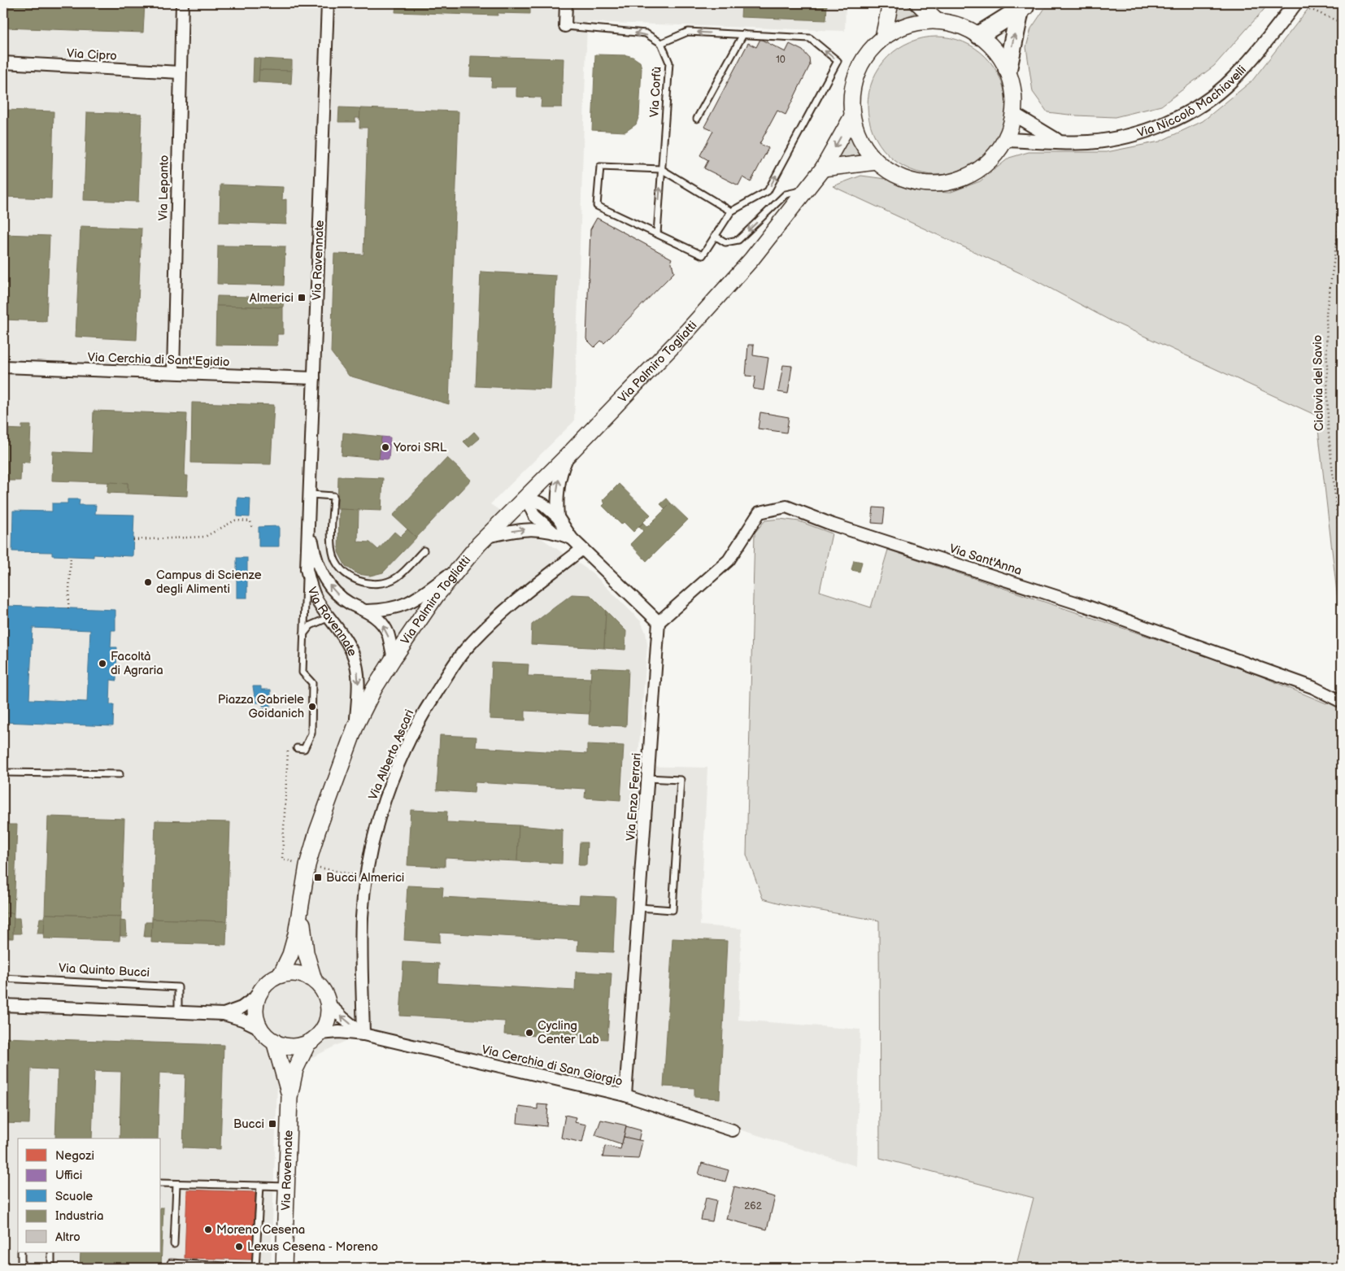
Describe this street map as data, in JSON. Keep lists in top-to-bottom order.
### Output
{
  "streets": {
    "main road": ["Via Ravennate", "Via Palmiro Togliatti"],
    "street": [
      "Via Cipro",
      "Via Niccolò Machiavelli",
      "Via Lepanto",
      "Via Cerchia di Sant'Egidio",
      "Via Sant'Anna",
      "Via Alberto Ascari",
      "Via Enzo Ferrari",
      "Via Cerchia di San Giorgio"
    ],
    "lane": ["Via Corfù", "Via Quinto Bucci"],
    "path": ["Ciclovia del Savio"]
  },
  "crossings": [
    ["Via Cipro", "Via Lepanto"],
    ["Via Lepanto", "Via Cerchia di Sant'Egidio"],
    ["Via Ravennate", "Via Cerchia di Sant'Egidio"],
    ["Via Ravennate", "Via Palmiro Togliatti"],
    ["Via Ravennate", "Via Cerchia di San Giorgio"],
    ["Via Sant'Anna", "Via Enzo Ferrari"],
    ["Via Alberto Ascari", "Via Cerchia di San Giorgio"],
    ["Via Enzo Ferrari", "Via Cerchia di San Giorgio"]
  ],
  "places": {
    "transit": ["Almerici", "Bucci Almerici", "Bucci"],
    "other": [
      "Yoroi SRL",
      "Campus di Scienze degli Alimenti",
      "Facoltà di Agraria",
      "Piazza Gabriele Goidanich",
      "Cycling Center Lab",
      "Moreno Cesena",
      "Lexus Cesena - Moreno"
    ]
  },
  "house_numbers": ["10", "262"],
  "legend": [
    "Negozi",
    "Uffici",
    "Scuole",
    "Industria",
    "Altro"
  ]
}
